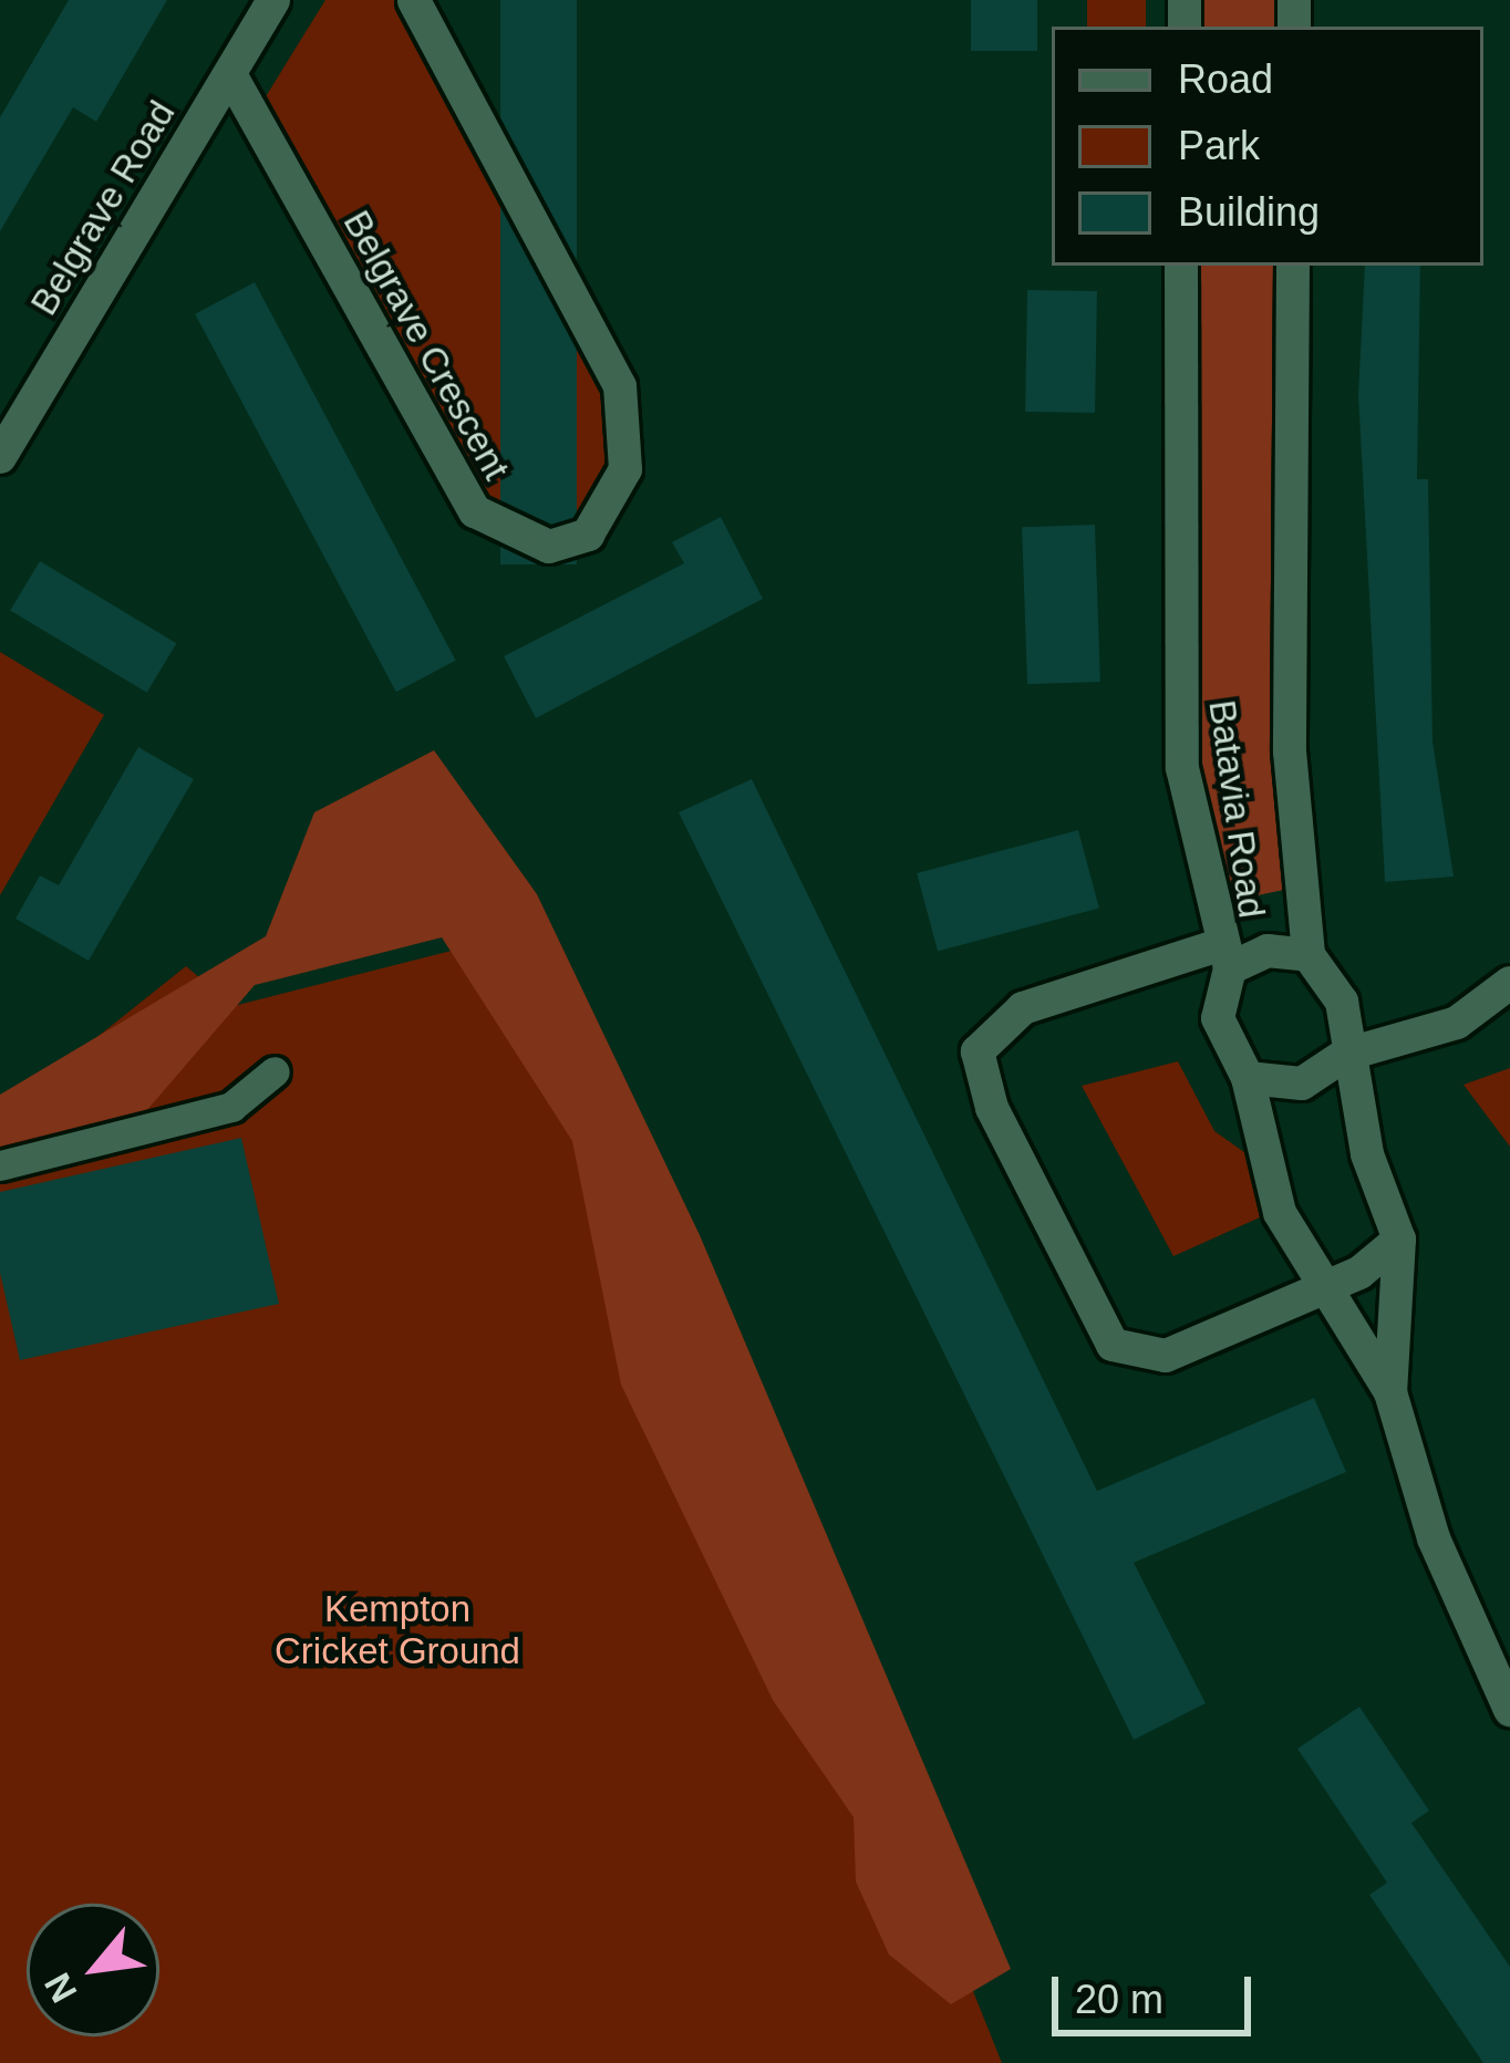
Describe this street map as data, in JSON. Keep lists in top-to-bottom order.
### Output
{
  "streets": {
    "street": ["Belgrave Road", "Belgrave Crescent", "Batavia Road"]
  },
  "crossings": [
    ["Belgrave Road", "Belgrave Crescent"]
  ],
  "parks": ["Kempton Cricket Ground"],
  "legend": ["Road", "Park", "Building"],
  "scale_bar": "20 m",
  "north": "bottom left"
}
